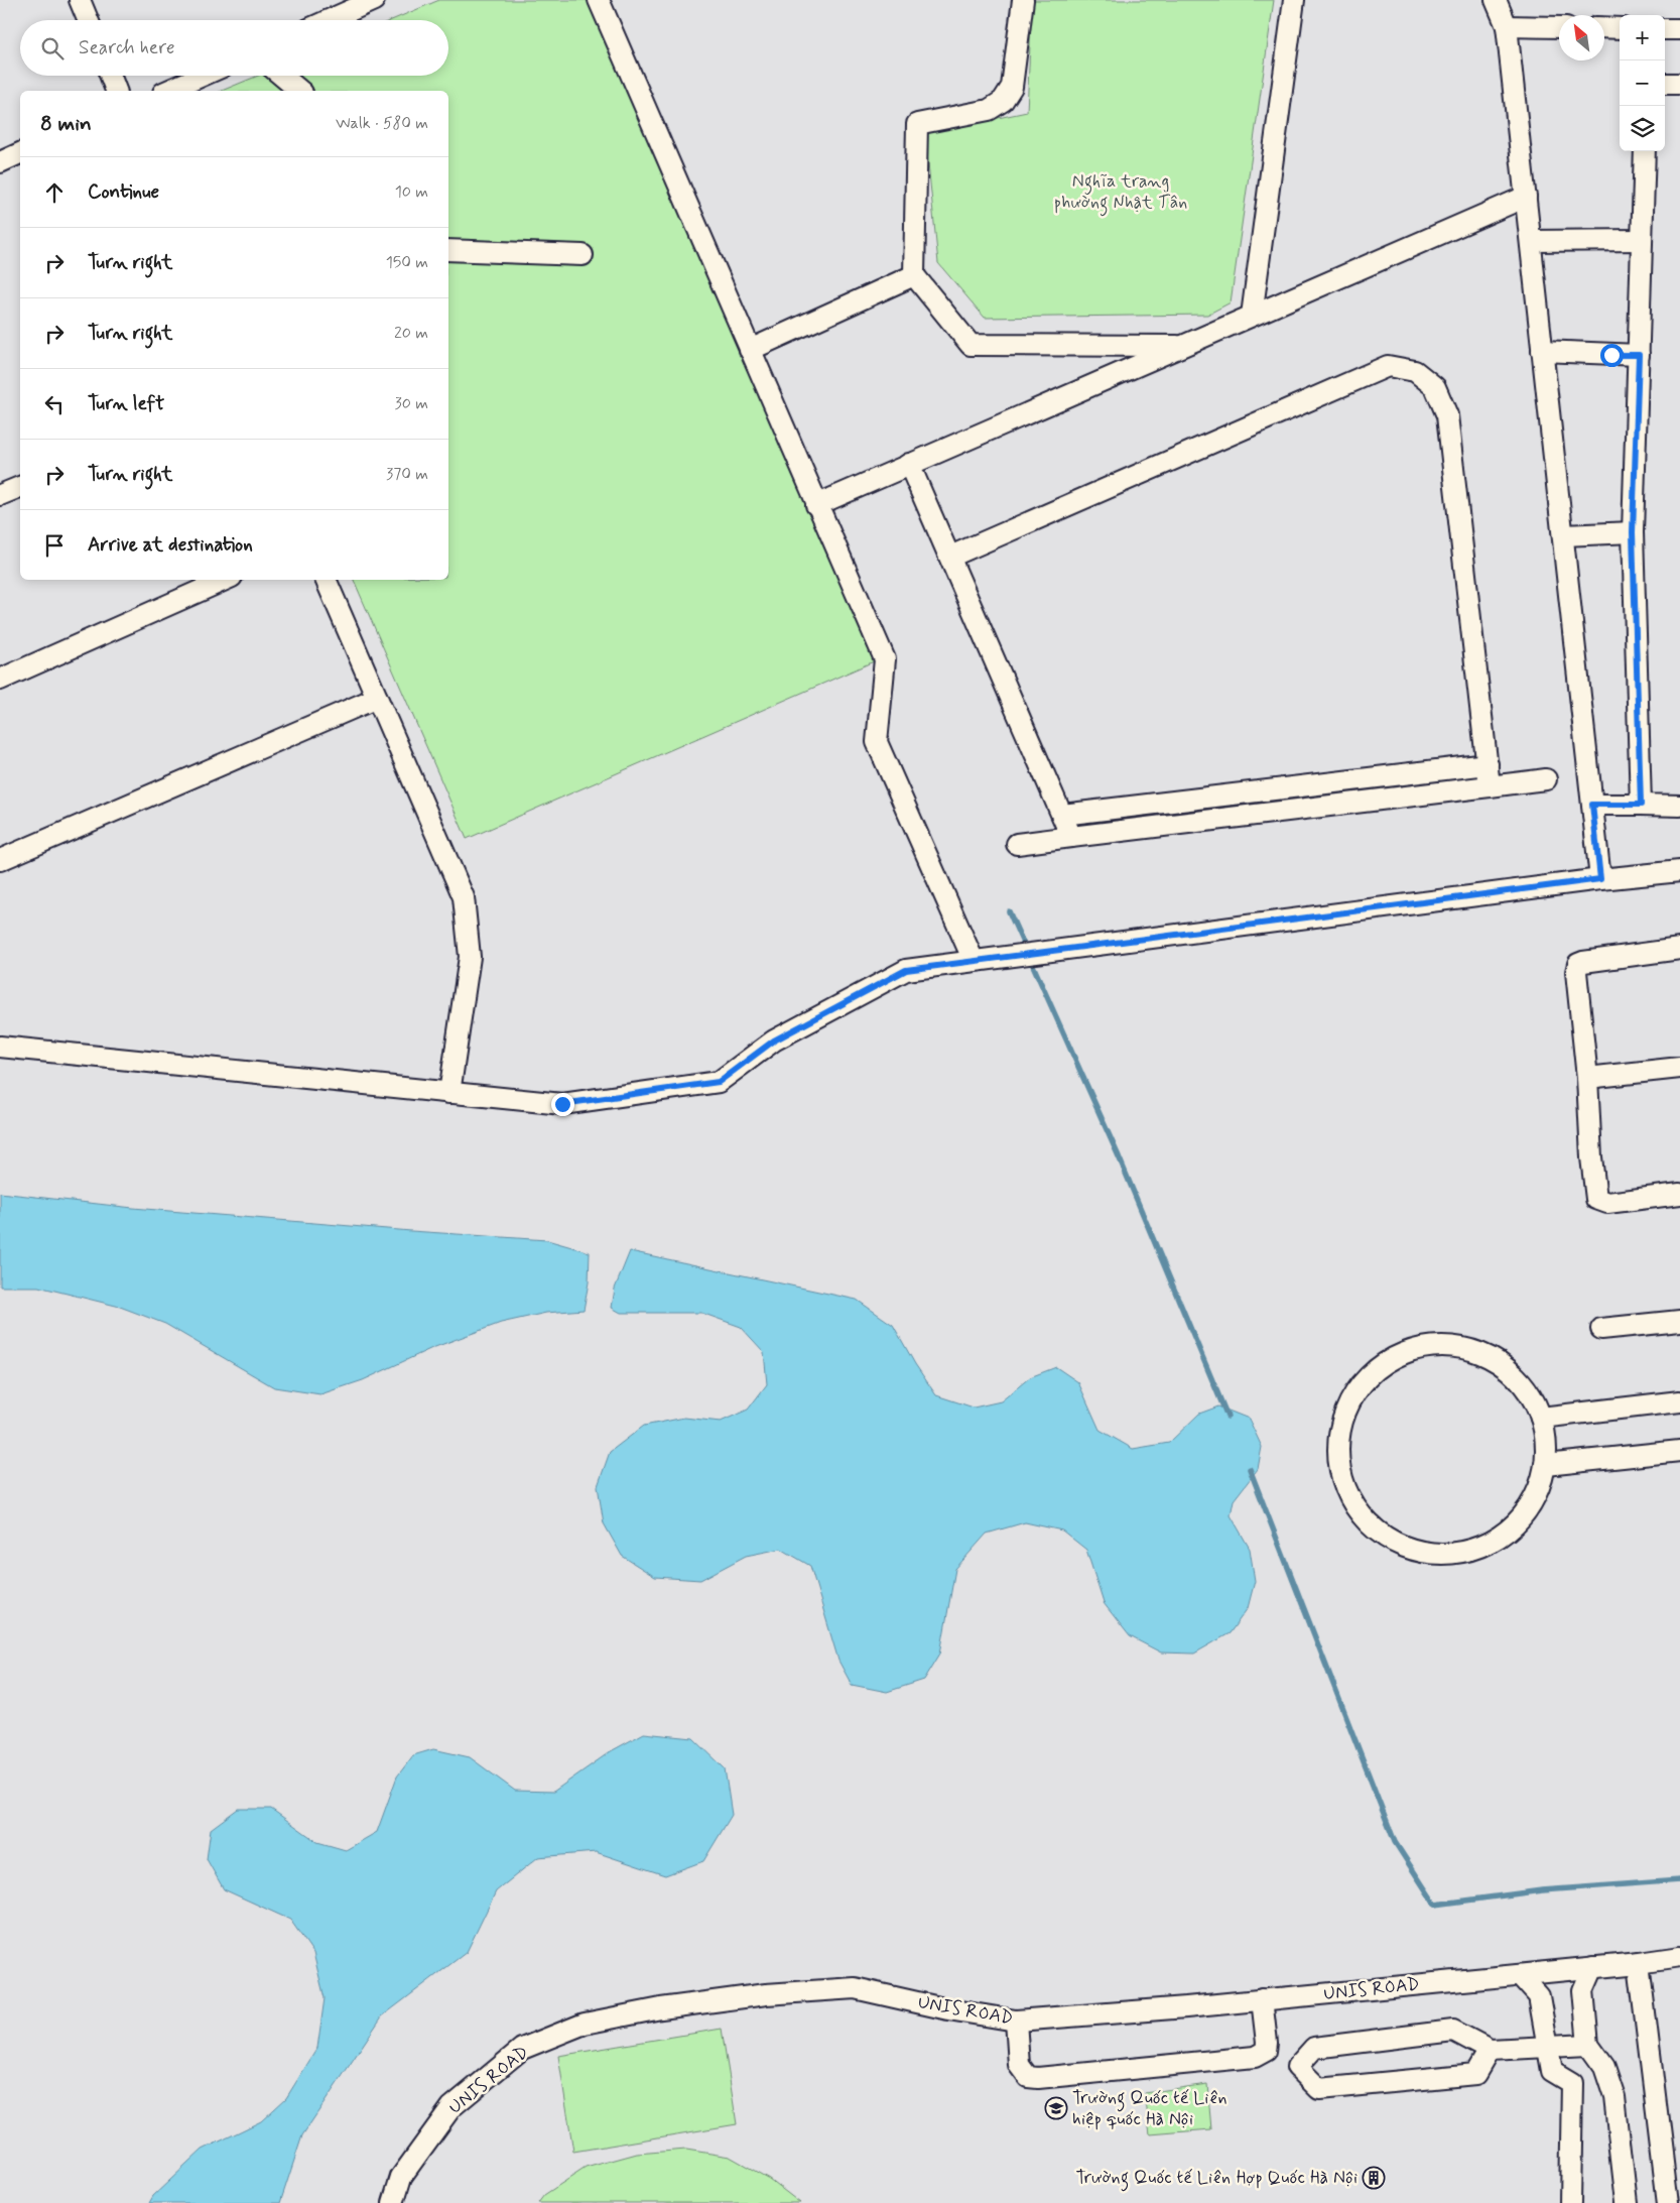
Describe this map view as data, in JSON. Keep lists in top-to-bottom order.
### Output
{
  "streets": {
    "street": ["UNIS ROAD"]
  },
  "parks": ["Nghĩa trang phường Nhật Tân"],
  "places": {
    "school or university": ["Trường Quốc tế Liên hiệp quốc Hà Nội"],
    "building": ["Trường Quốc tế Liên Hợp Quốc Hà Nội"]
  },
  "north": "top left",
  "page": {
    "map_buttons": ["+", "−"],
    "search": "Search here",
    "heading": ["8 min", "Walk · 580 m"],
    "list": [
      ["Continue", "10 m"],
      ["Turn right", "150 m"],
      ["Turn right", "20 m"],
      ["Turn left", "30 m"],
      ["Turn right", "370 m"],
      "Arrive at destination"
    ]
  }
}
